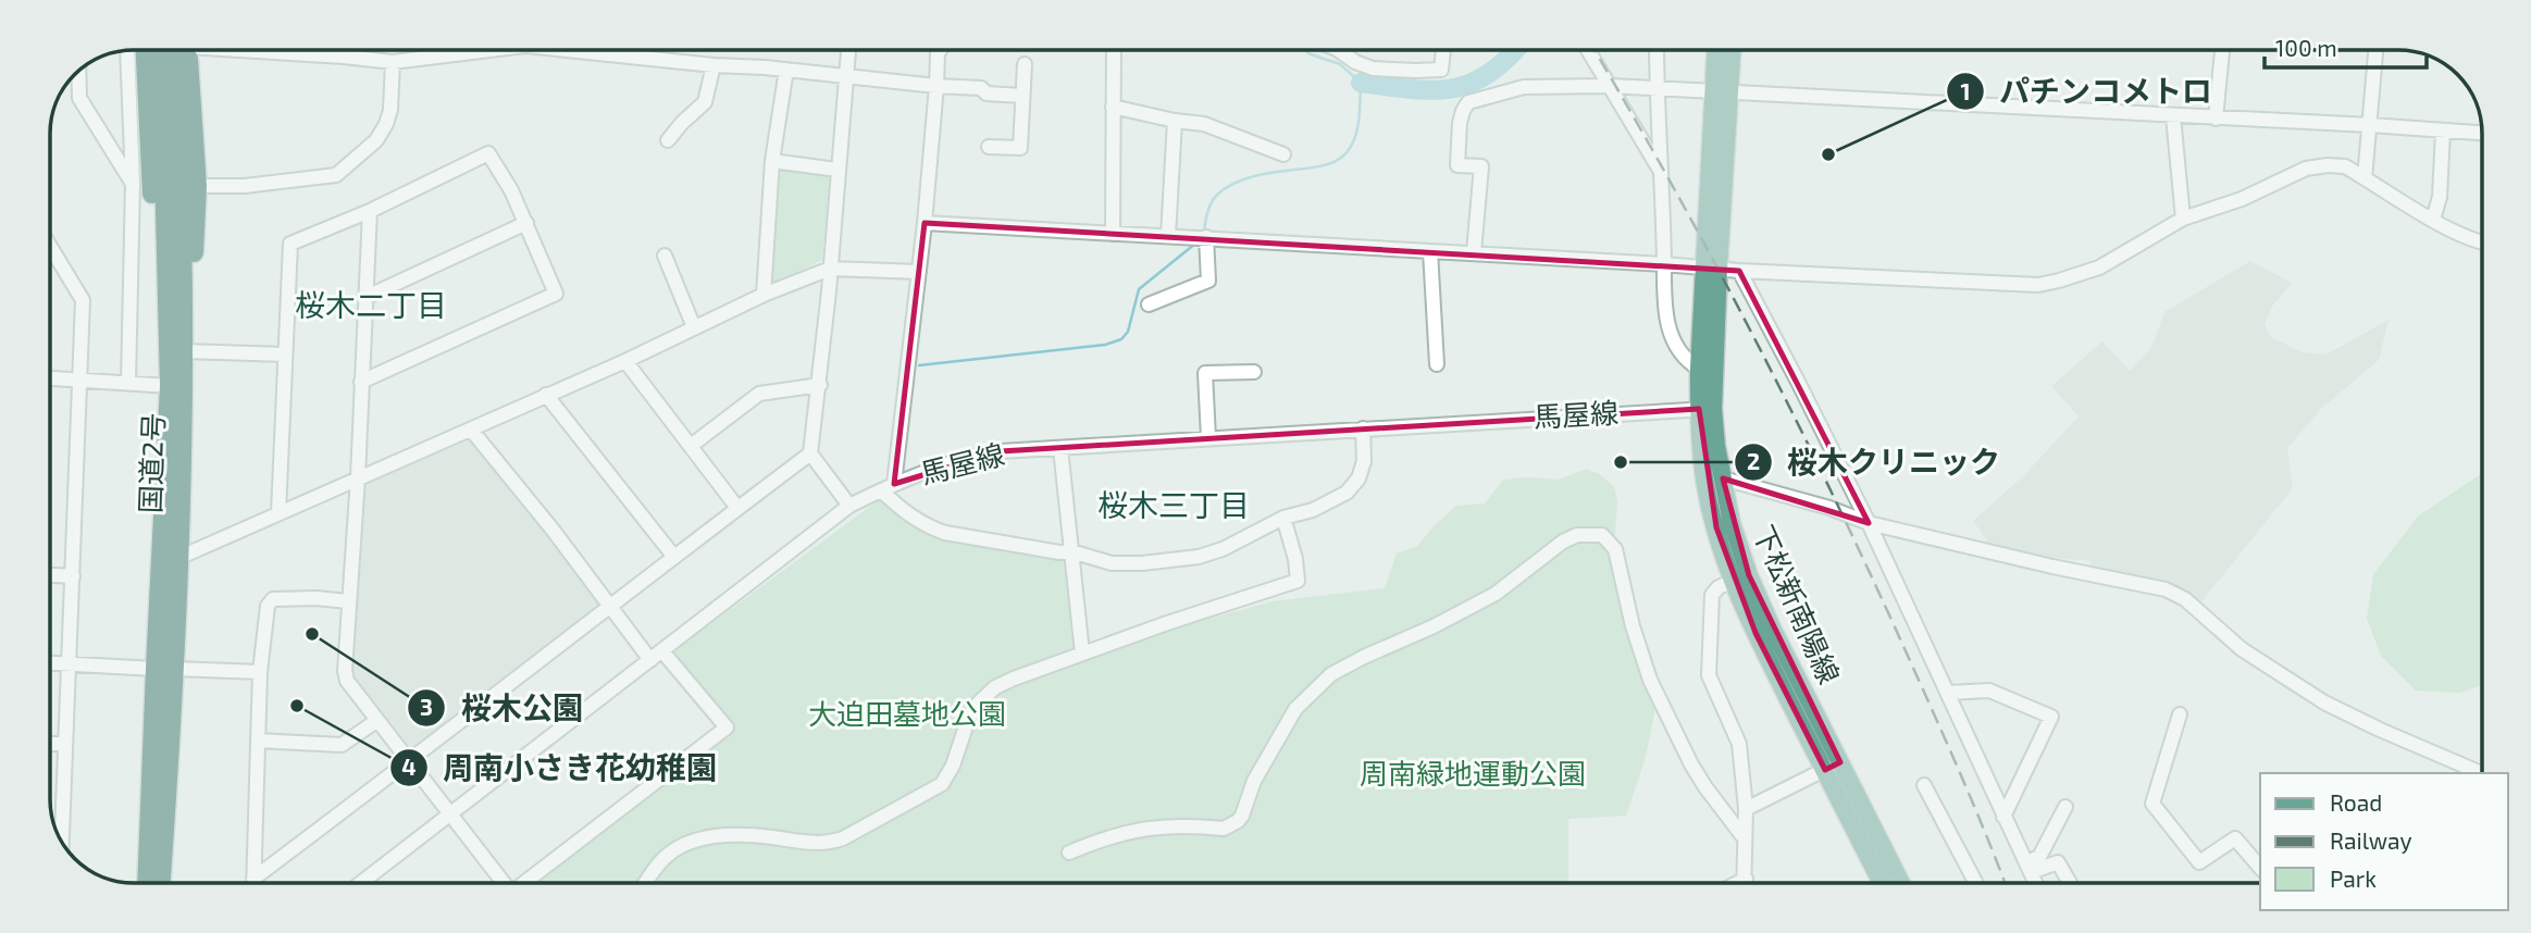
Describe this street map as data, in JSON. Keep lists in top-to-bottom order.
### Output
{
  "streets": {
    "highway": ["国道2号"],
    "main road": ["下松新南陽線"],
    "street": ["馬屋線"]
  },
  "crossings": [
    ["馬屋線", "下松新南陽線"]
  ],
  "districts": ["桜木二丁目", "桜木三丁目"],
  "parks": ["大迫田墓地公園", "周南緑地運動公園"],
  "places": [
    "パチンコメトロ",
    "桜木クリニック",
    "桜木公園",
    "周南小さき花幼稚園"
  ],
  "legend": ["Road", "Railway", "Park"],
  "scale_bar": "100 m"
}
